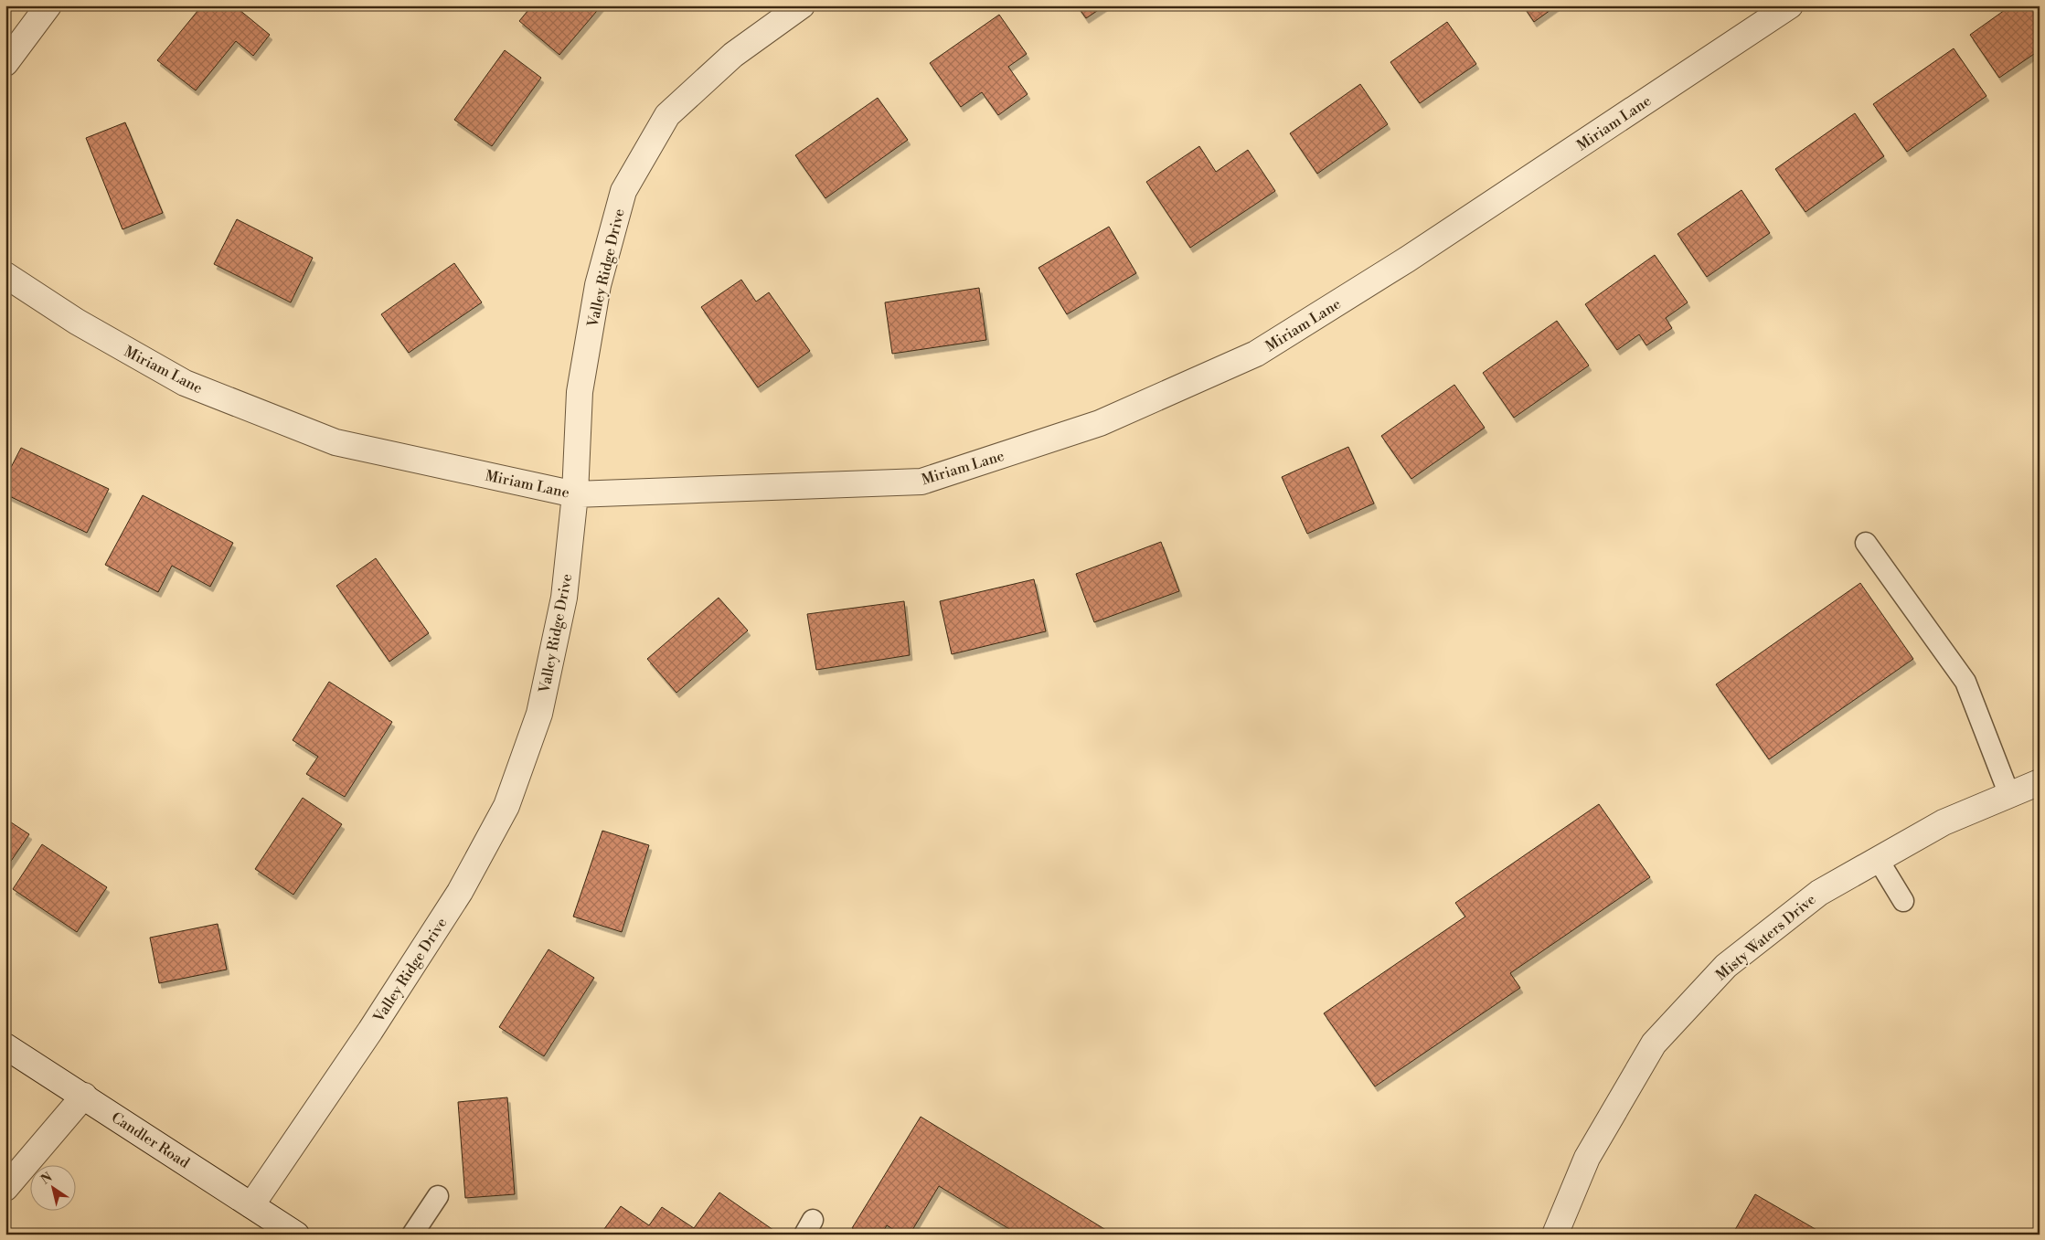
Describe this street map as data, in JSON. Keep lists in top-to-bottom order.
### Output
{
  "streets": {
    "street": [
      "Miriam Lane",
      "Valley Ridge Drive",
      "Misty Waters Drive",
      "Candler Road"
    ]
  },
  "crossings": [
    ["Miriam Lane", "Valley Ridge Drive"],
    ["Valley Ridge Drive", "Candler Road"]
  ],
  "north": "top left"
}
